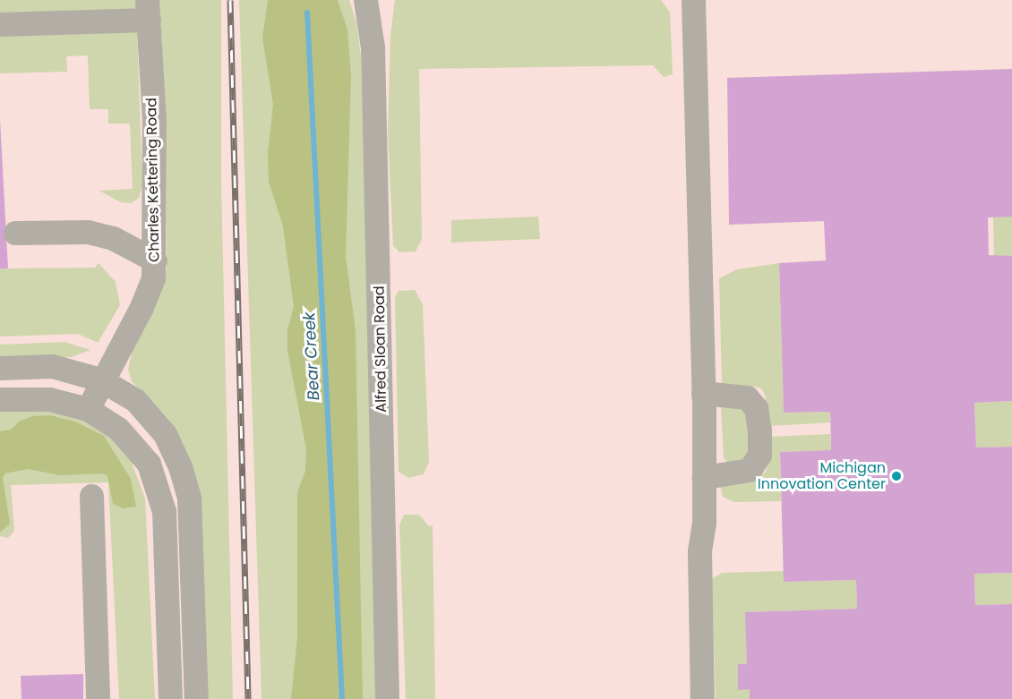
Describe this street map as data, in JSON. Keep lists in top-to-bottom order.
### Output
{
  "streets": {
    "lane": ["Charles Kettering Road", "Alfred Sloan Road"]
  },
  "water": ["Bear Creek"],
  "places": ["Michigan Innovation Center"]
}
